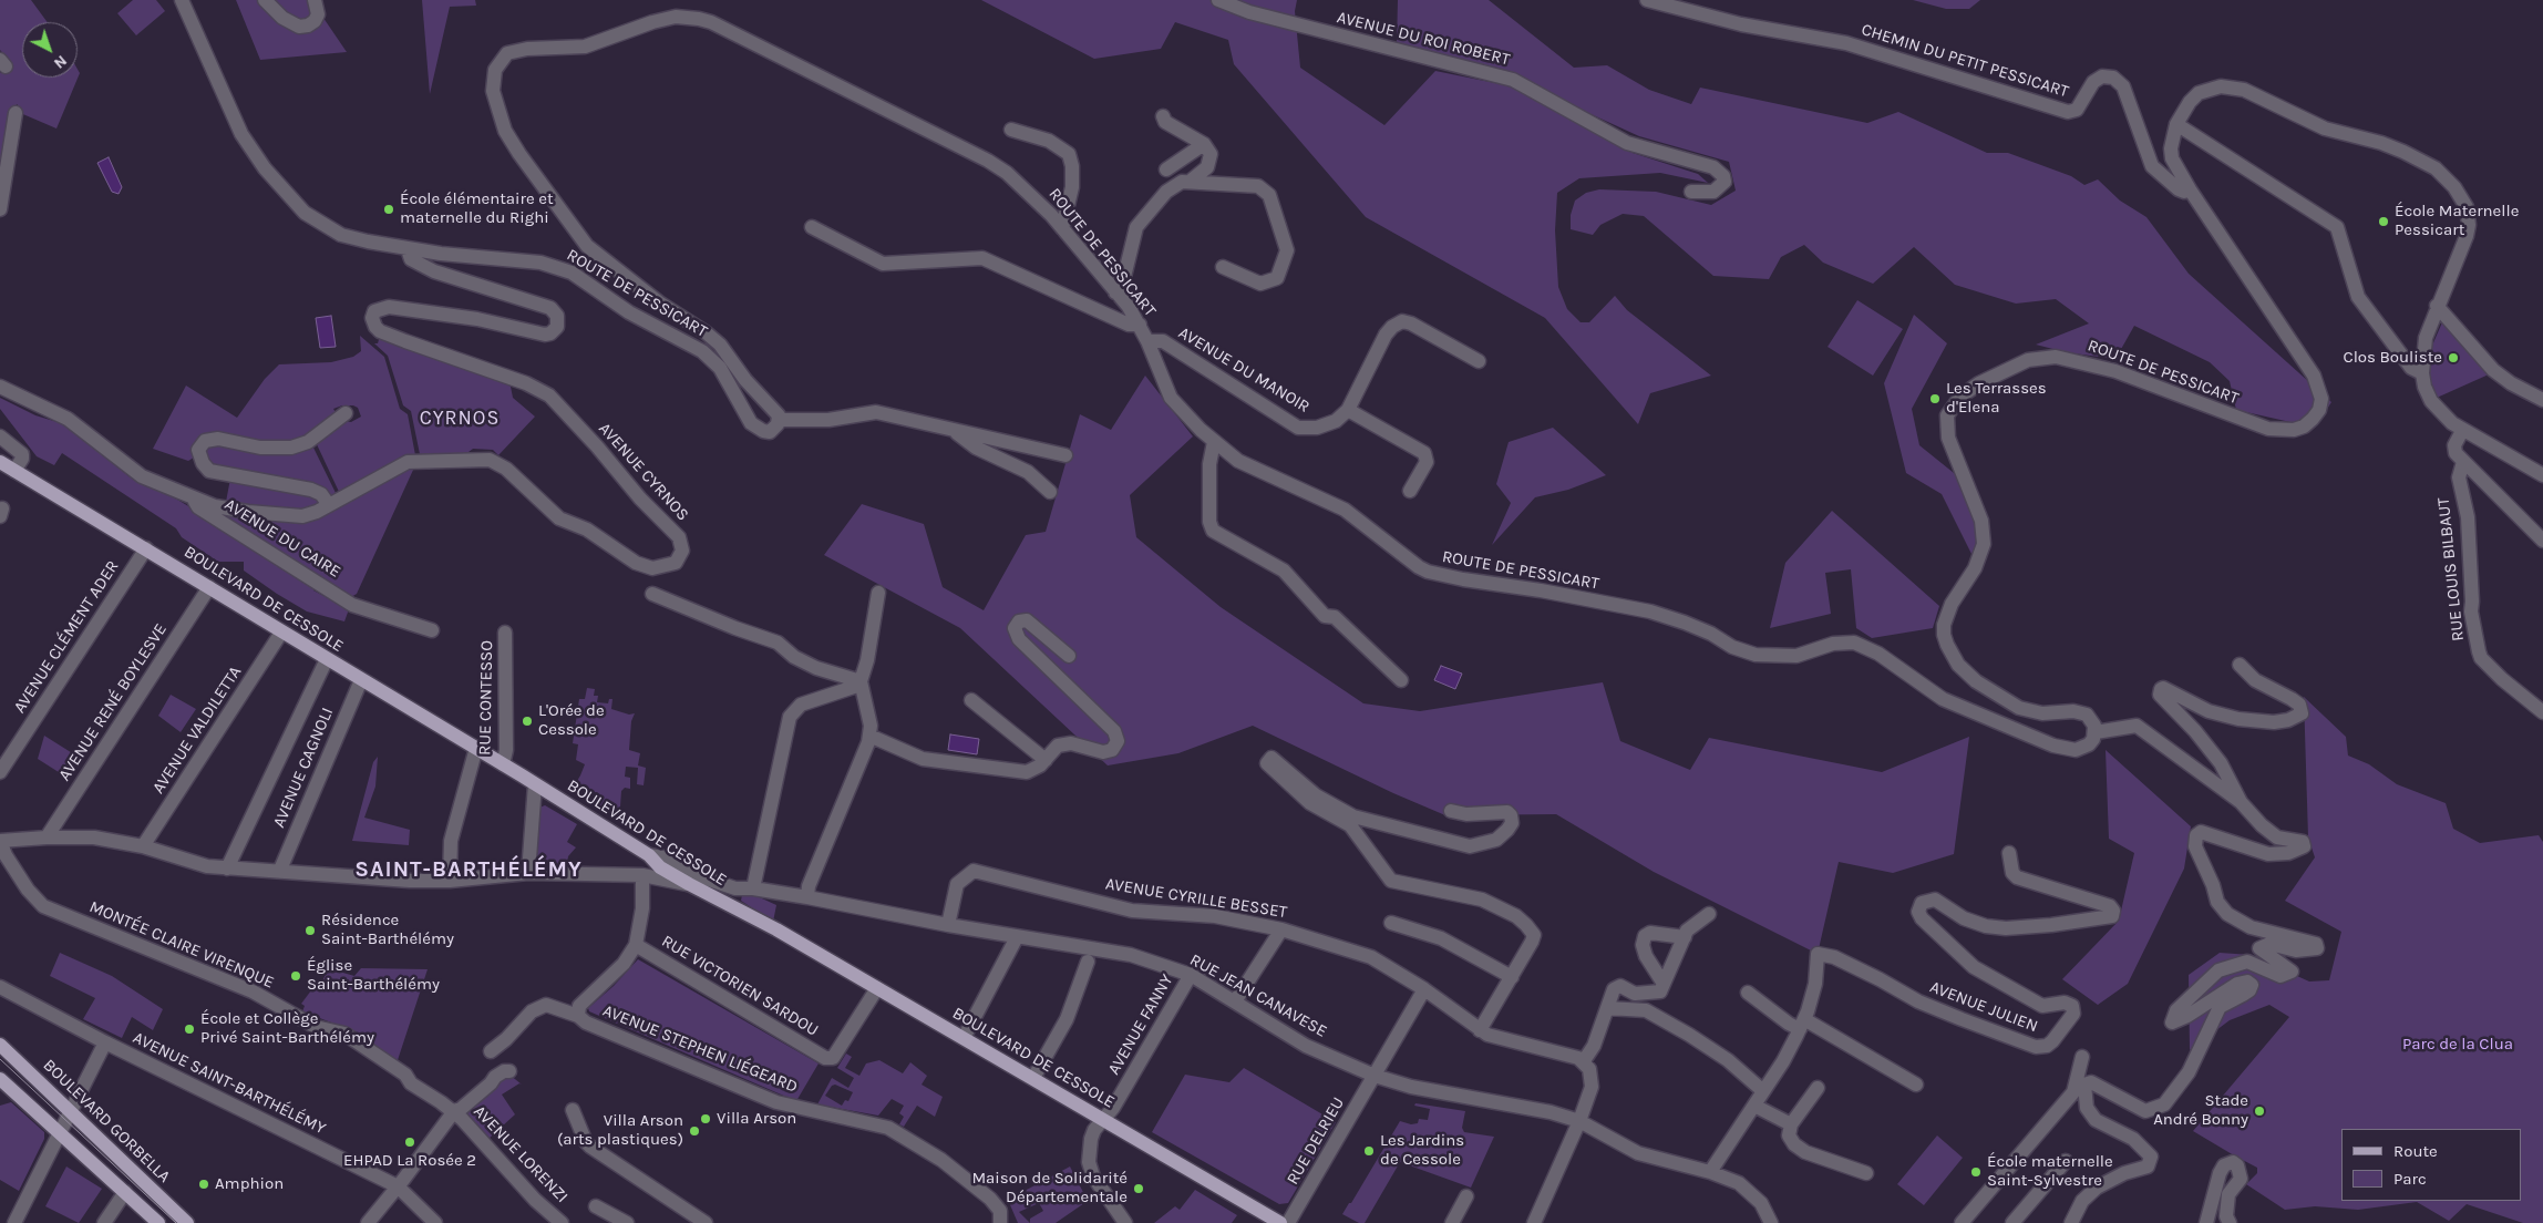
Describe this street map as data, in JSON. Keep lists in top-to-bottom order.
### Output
{
  "streets": {
    "main road": ["BOULEVARD DE CESSOLE", "BOULEVARD GORBELLA"],
    "street": [
      "AVENUE DU ROI ROBERT",
      "CHEMIN DU PETIT PESSICART",
      "ROUTE DE PESSICART",
      "AVENUE DU MANOIR",
      "AVENUE CYRNOS",
      "AVENUE DU CAIRE",
      "RUE LOUIS BILBAUT",
      "AVENUE CLÉMENT ADER",
      "RUE CONTESSO",
      "AVENUE RENÉ BOYLESVE",
      "AVENUE VALDILETTA",
      "AVENUE CAGNOLI",
      "AVENUE CYRILLE BESSET",
      "MONTÉE CLAIRE VIRENQUE",
      "RUE VICTORIEN SARDOU",
      "RUE JEAN CANAVESE",
      "AVENUE JULIEN",
      "AVENUE FANNY",
      "AVENUE STEPHEN LIÉGEARD",
      "AVENUE SAINT-BARTHÉLÉMY",
      "RUE DELRIEU",
      "AVENUE LORENZI"
    ]
  },
  "crossings": [
    ["CHEMIN DU PETIT PESSICART", "ROUTE DE PESSICART"],
    ["ROUTE DE PESSICART", "AVENUE DU MANOIR"],
    ["ROUTE DE PESSICART", "AVENUE CYRNOS"],
    ["ROUTE DE PESSICART", "RUE LOUIS BILBAUT"],
    ["AVENUE CYRNOS", "AVENUE DU CAIRE"],
    ["BOULEVARD DE CESSOLE", "AVENUE CLÉMENT ADER"],
    ["BOULEVARD DE CESSOLE", "RUE CONTESSO"],
    ["BOULEVARD DE CESSOLE", "AVENUE RENÉ BOYLESVE"],
    ["BOULEVARD DE CESSOLE", "AVENUE VALDILETTA"],
    ["BOULEVARD DE CESSOLE", "AVENUE CAGNOLI"],
    ["BOULEVARD DE CESSOLE", "RUE VICTORIEN SARDOU"],
    ["BOULEVARD DE CESSOLE", "AVENUE FANNY"],
    ["AVENUE CYRILLE BESSET", "RUE JEAN CANAVESE"],
    ["AVENUE CYRILLE BESSET", "RUE DELRIEU"],
    ["MONTÉE CLAIRE VIRENQUE", "AVENUE LORENZI"],
    ["RUE VICTORIEN SARDOU", "AVENUE STEPHEN LIÉGEARD"],
    ["RUE JEAN CANAVESE", "AVENUE FANNY"],
    ["RUE JEAN CANAVESE", "RUE DELRIEU"]
  ],
  "districts": ["CYRNOS", "SAINT-BARTHÉLÉMY"],
  "parks": ["Parc de la Clua"],
  "places": [
    "École élémentaire et maternelle du Righi",
    "École Maternelle Pessicart",
    "Clos Bouliste",
    "Les Terrasses d'Elena",
    "L'Orée de Cessole",
    "Résidence Saint-Barthélémy",
    "Église Saint-Barthélémy",
    "École et Collège Privé Saint-Barthélémy",
    "Stade André Bonny",
    "Villa Arson",
    "Villa Arson (arts plastiques)",
    "EHPAD La Rosée 2",
    "Les Jardins de Cessole",
    "École maternelle Saint-Sylvestre",
    "Amphion",
    "Maison de Solidarité Départementale"
  ],
  "legend": ["Route", "Parc"],
  "north": "bottom right"
}
